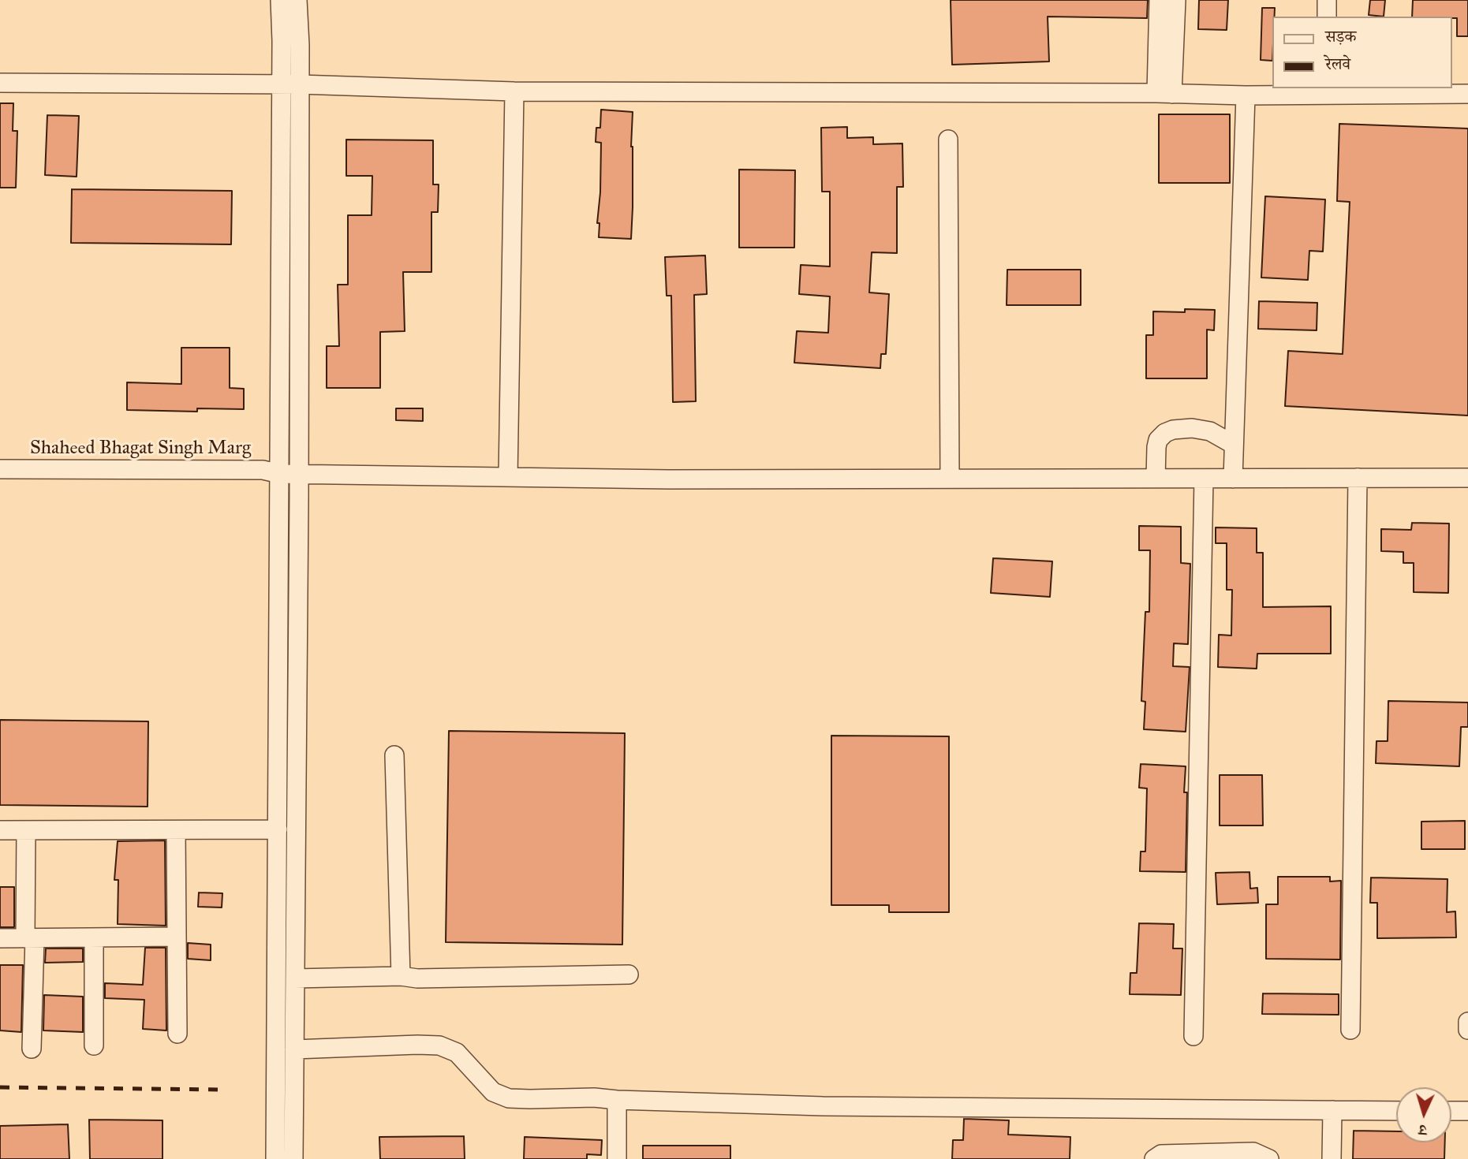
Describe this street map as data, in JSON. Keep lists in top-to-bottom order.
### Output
{
  "streets": {
    "street": ["Shaheed Bhagat Singh Marg"]
  },
  "legend": ["सड़क", "रेलवे"],
  "north": "bottom"
}
